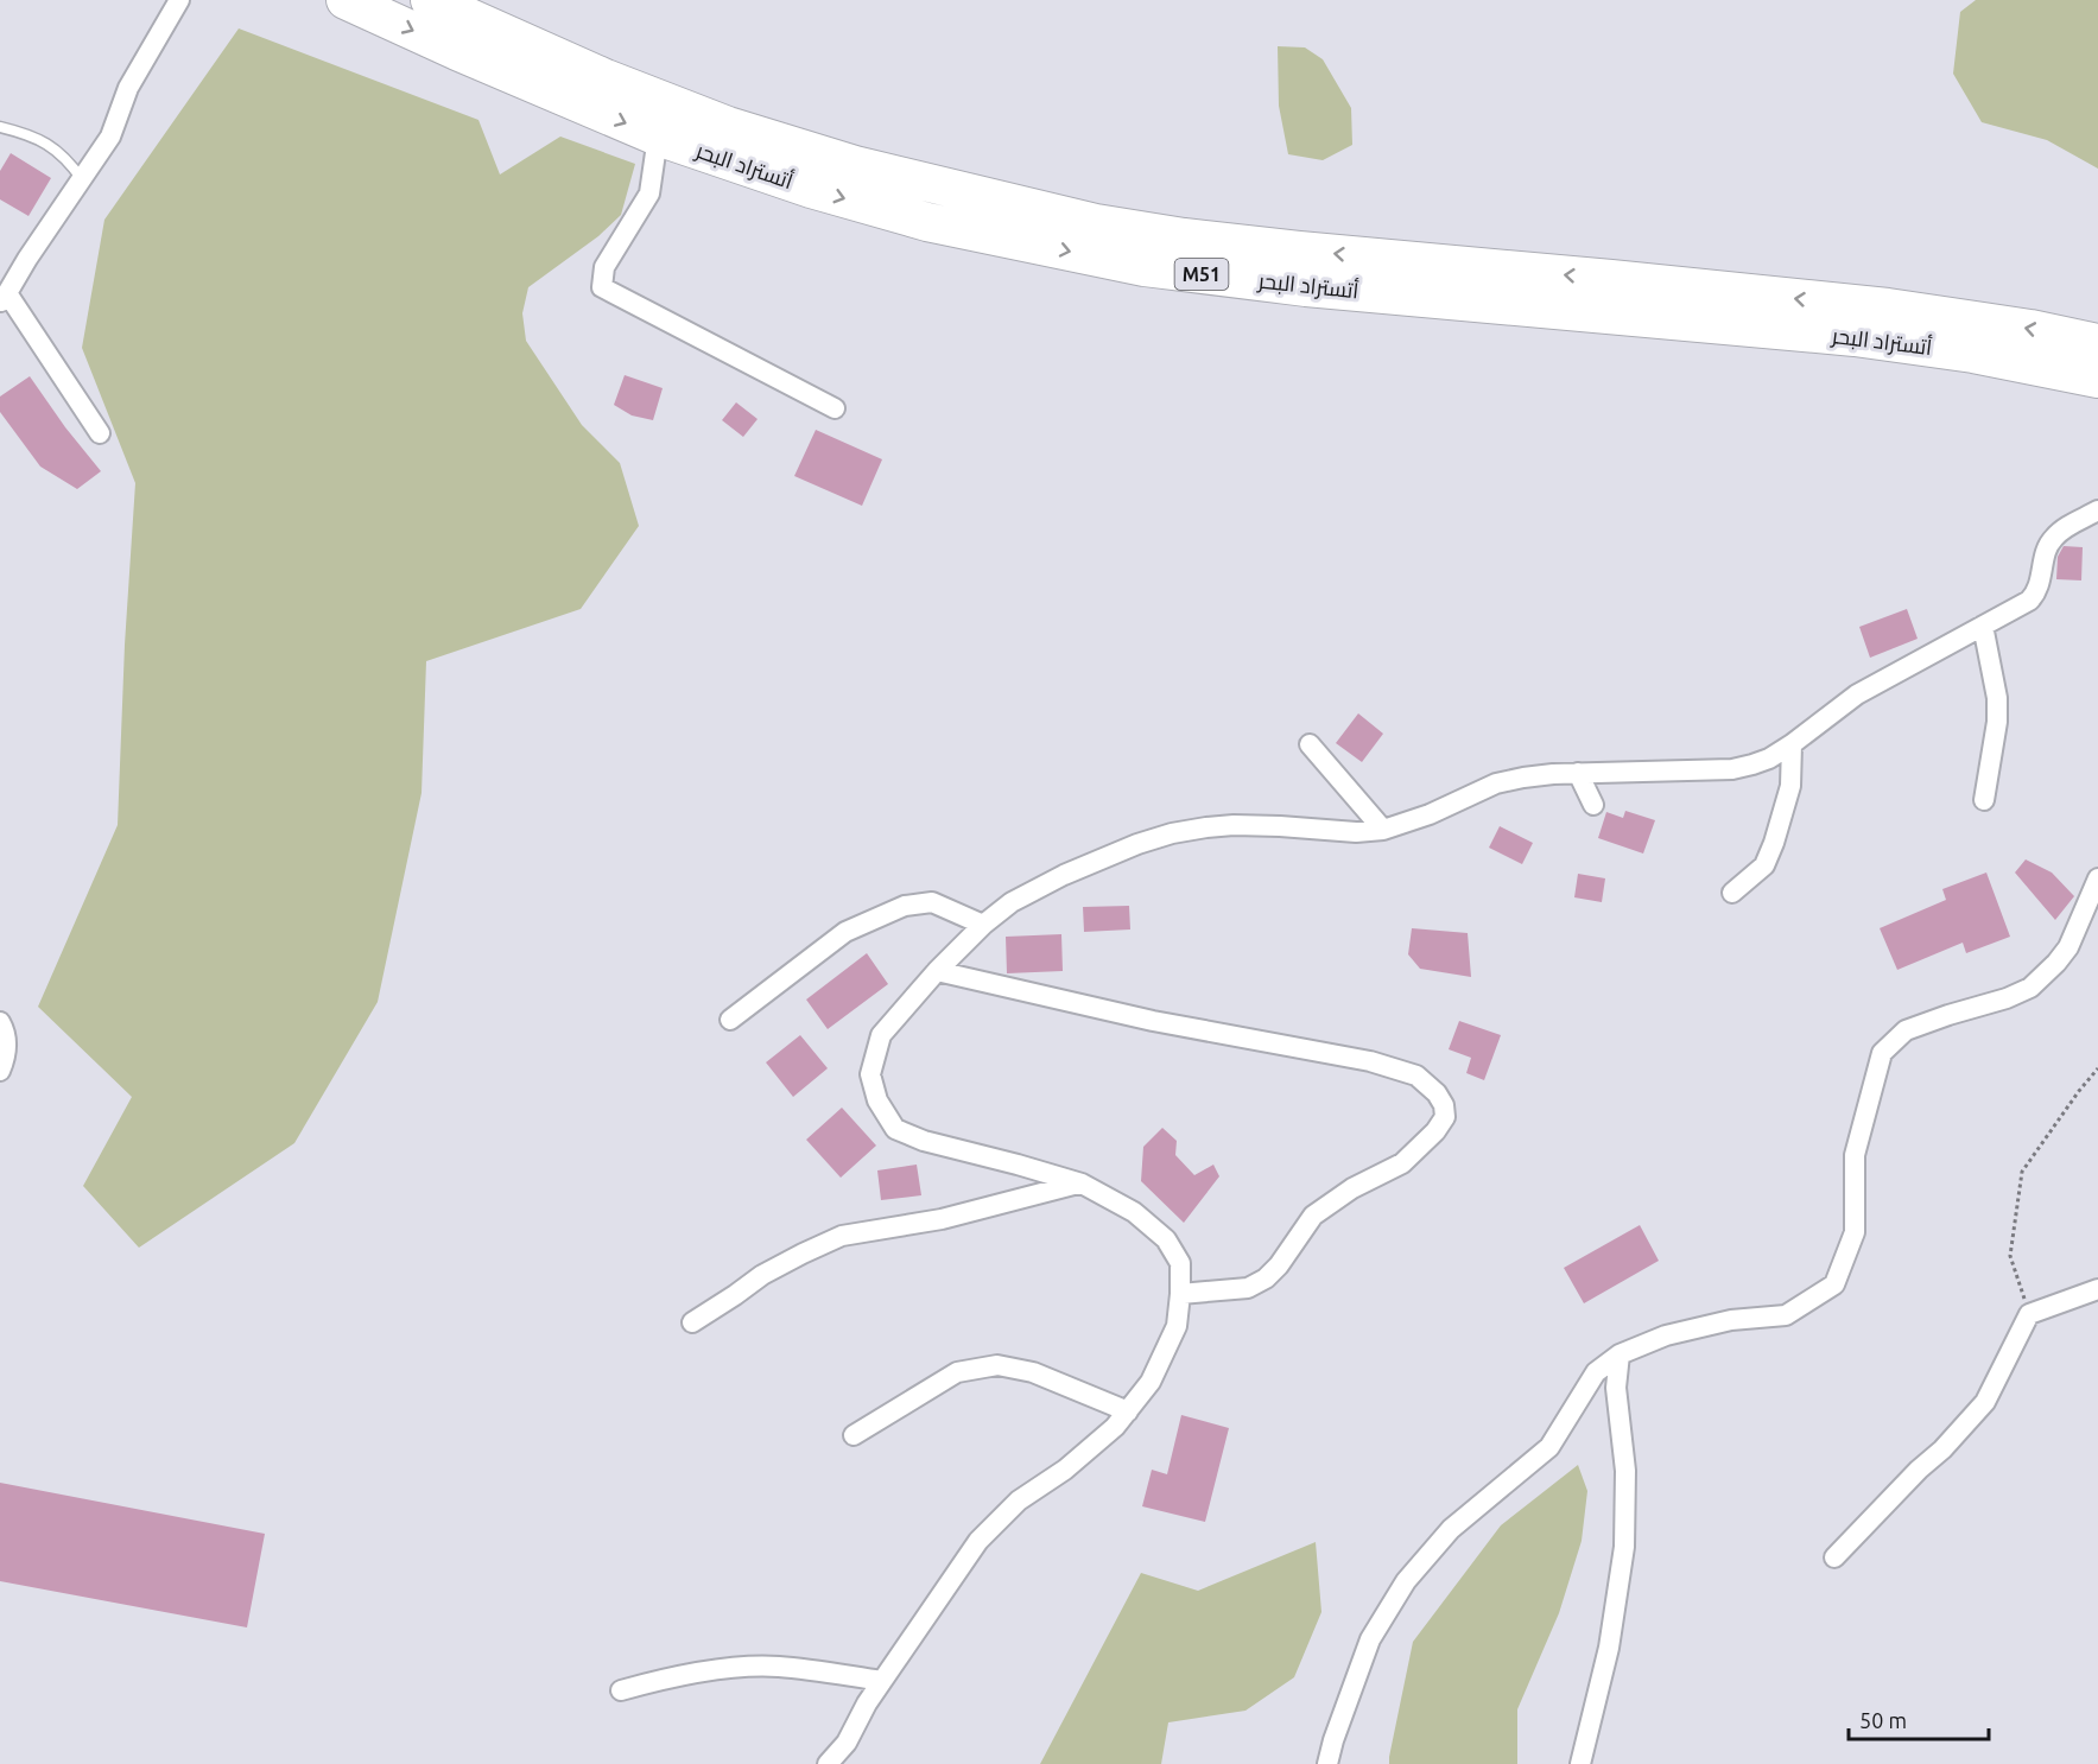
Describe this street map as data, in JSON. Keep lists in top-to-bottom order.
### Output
{
  "streets": {
    "highway": ["أتستراد البحر", "M51"]
  },
  "scale_bar": "50 m"
}
